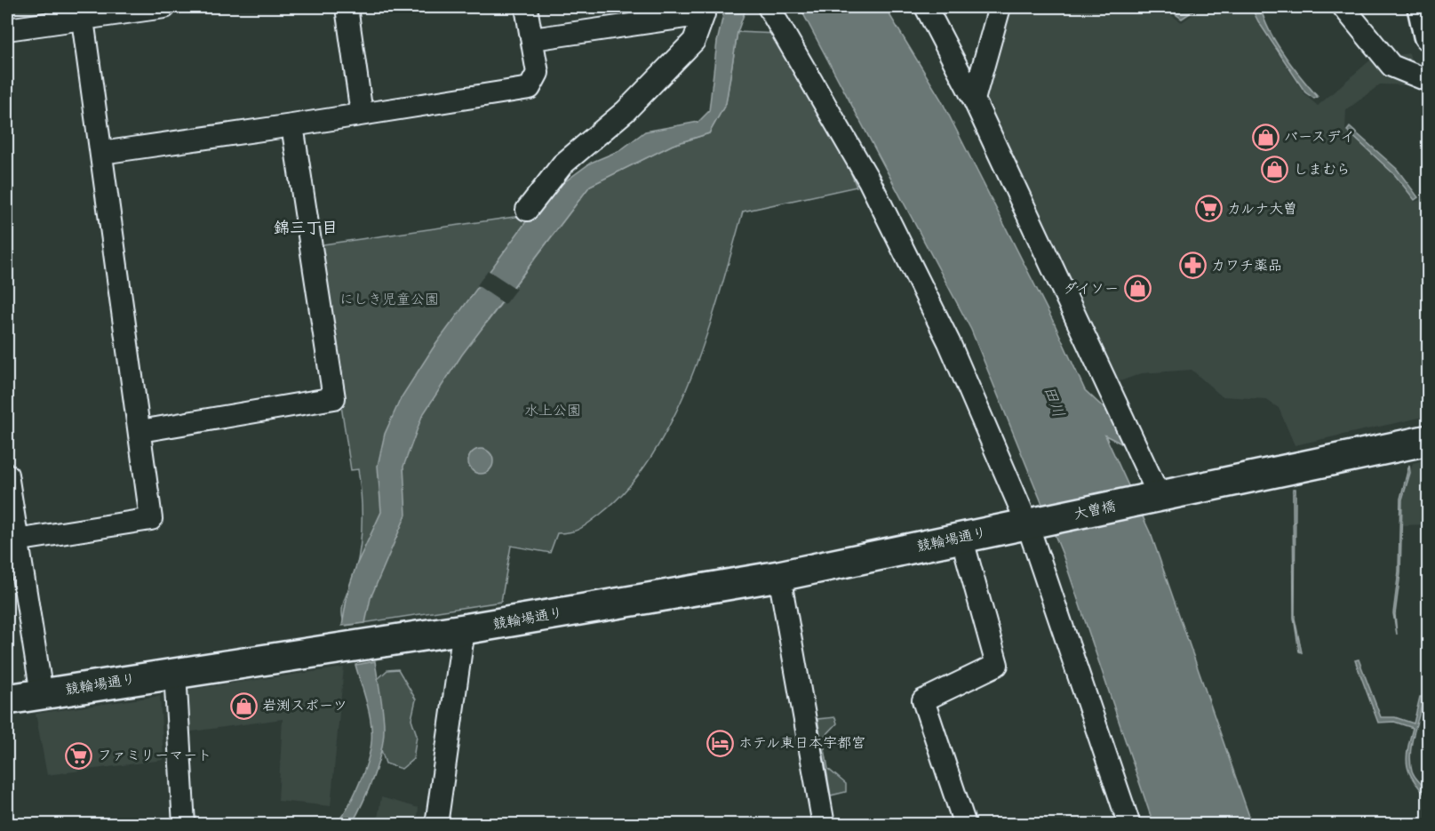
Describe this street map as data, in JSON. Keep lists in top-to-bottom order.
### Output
{
  "streets": {
    "main road": ["大曽橋", "競輪場通り"]
  },
  "crossings": [
    ["大曽橋", "競輪場通り"]
  ],
  "districts": ["錦三丁目"],
  "water": ["田川"],
  "parks": ["にしき児童公園", "水上公園"],
  "places": {
    "shop": [
      "バースデイ",
      "しまむら",
      "ダイソー",
      "岩渕スポーツ"
    ],
    "supermarket": ["カルナ大曽", "ファミリーマート"],
    "pharmacy": ["カワチ薬品"],
    "hotel": ["ホテル東日本宇都宮"]
  }
}
